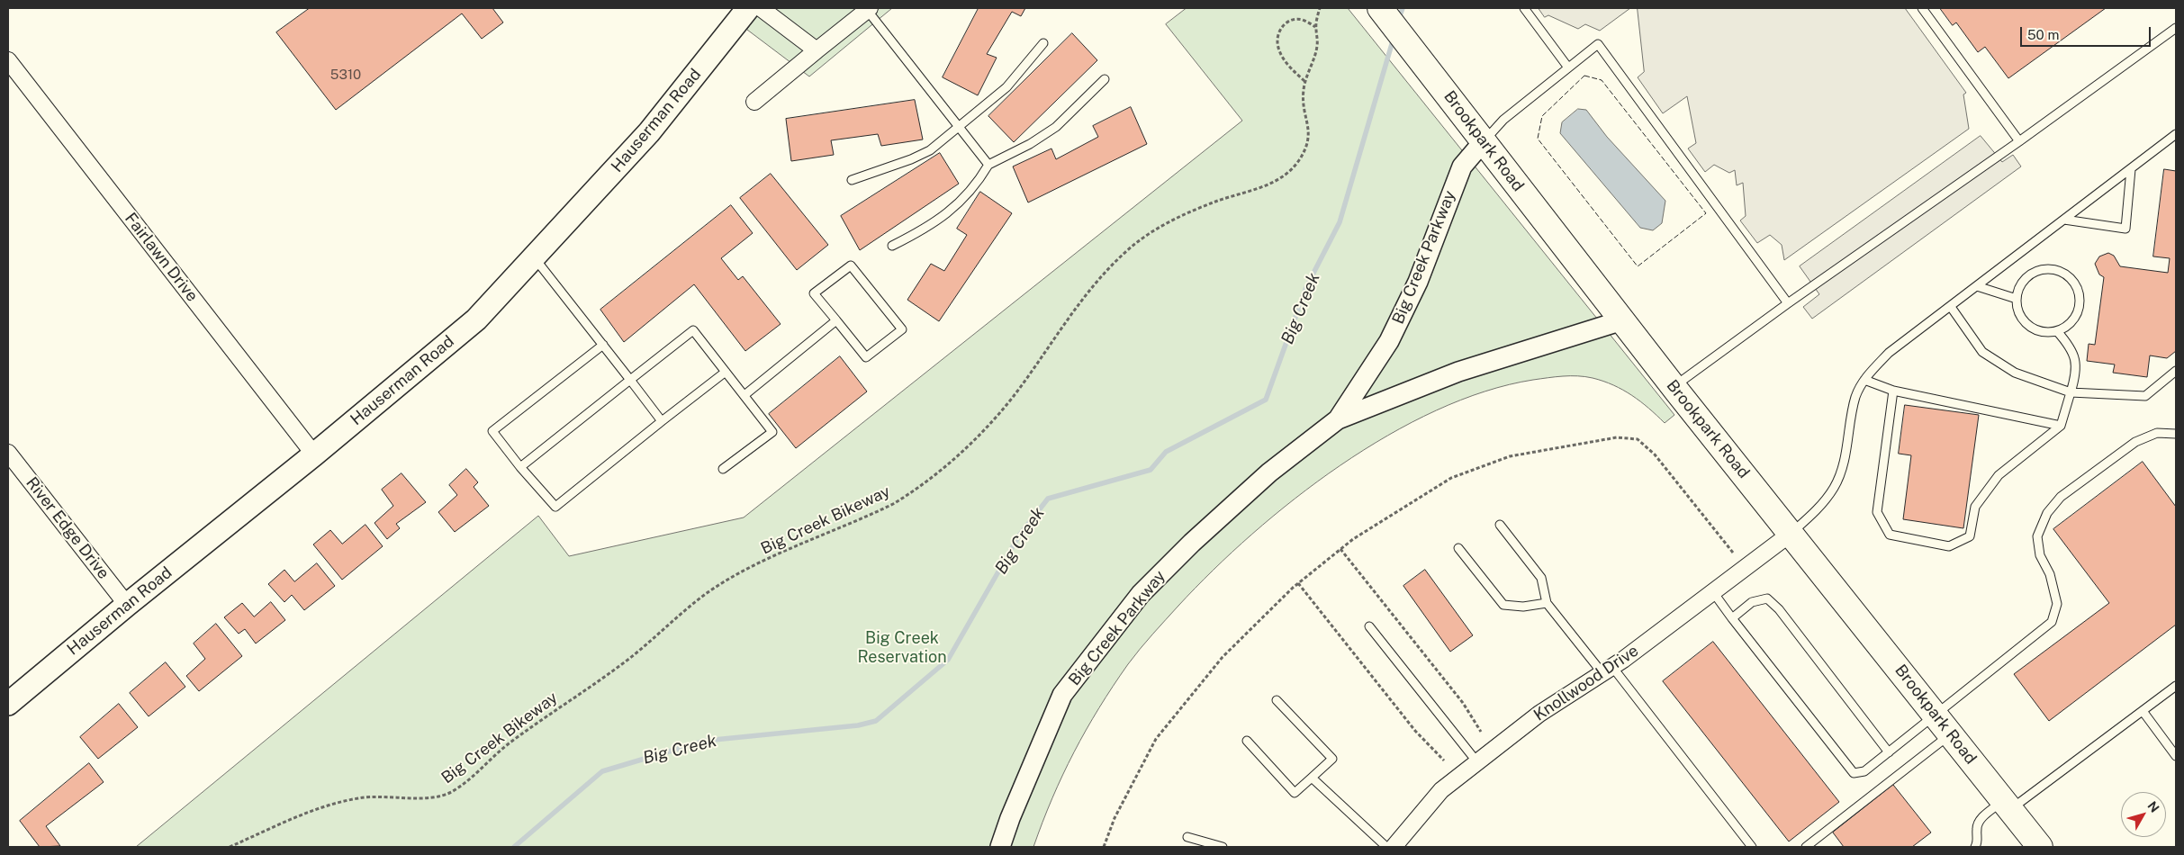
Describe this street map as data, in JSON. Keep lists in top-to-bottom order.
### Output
{
  "streets": {
    "main road": ["Hauserman Road", "Brookpark Road"],
    "street": [
      "Fairlawn Drive",
      "Big Creek Parkway",
      "River Edge Drive",
      "Knollwood Drive"
    ],
    "path": ["Big Creek Bikeway"]
  },
  "crossings": [
    ["Hauserman Road", "Fairlawn Drive"],
    ["Hauserman Road", "River Edge Drive"],
    ["Brookpark Road", "Big Creek Parkway"],
    ["Brookpark Road", "Knollwood Drive"]
  ],
  "water": ["Big Creek"],
  "parks": ["Big Creek Reservation"],
  "house_numbers": ["5310"],
  "scale_bar": "50 m",
  "north": "top right"
}
